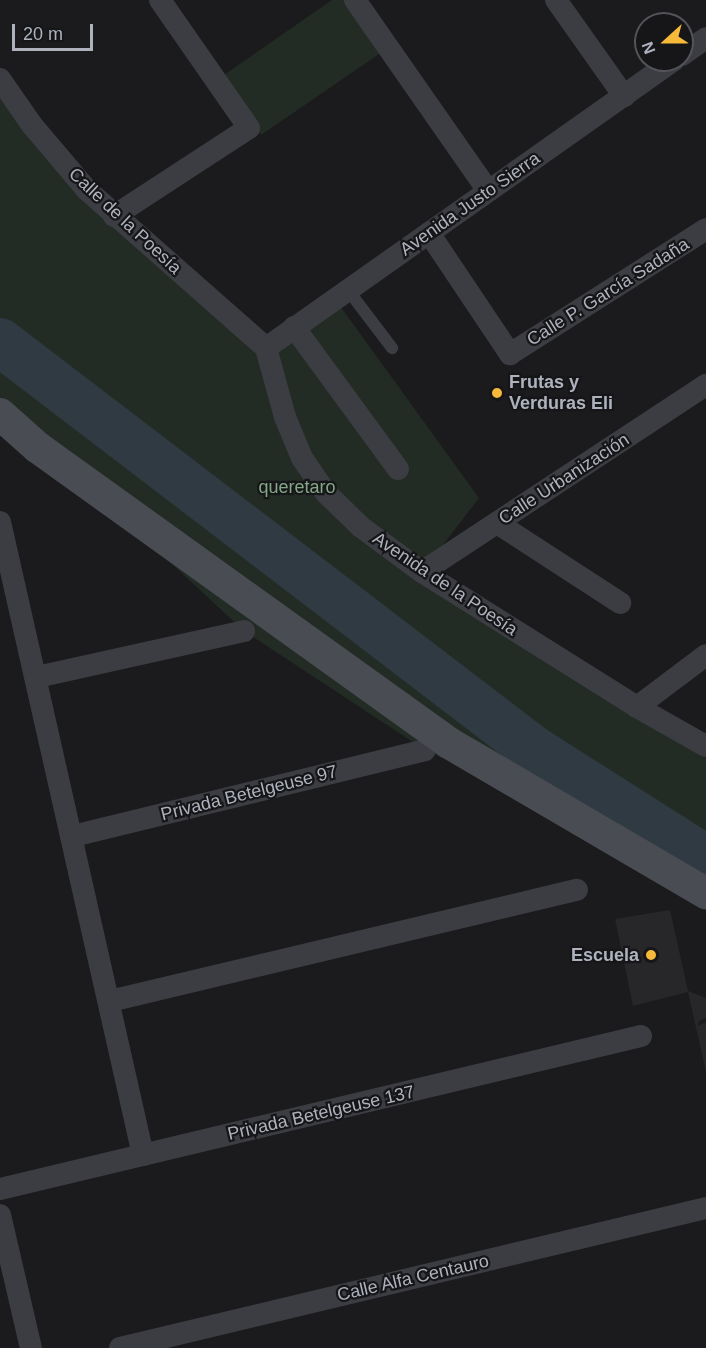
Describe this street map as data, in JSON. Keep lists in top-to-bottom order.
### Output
{
  "streets": {
    "street": [
      "Avenida Justo Sierra",
      "Calle de la Poesía",
      "Calle P. García Sadaña",
      "Calle Urbanización",
      "Avenida de la Poesía",
      "Privada Betelgeuse 97",
      "Privada Betelgeuse 137",
      "Calle Alfa Centauro"
    ]
  },
  "crossings": [
    ["Avenida Justo Sierra", "Calle de la Poesía"],
    ["Avenida Justo Sierra", "Calle P. García Sadaña"],
    ["Avenida Justo Sierra", "Avenida de la Poesía"],
    ["Calle de la Poesía", "Avenida de la Poesía"],
    ["Calle Urbanización", "Avenida de la Poesía"]
  ],
  "parks": ["queretaro"],
  "places": ["Frutas y Verduras Eli", "Escuela"],
  "scale_bar": "20 m",
  "north": "left"
}
